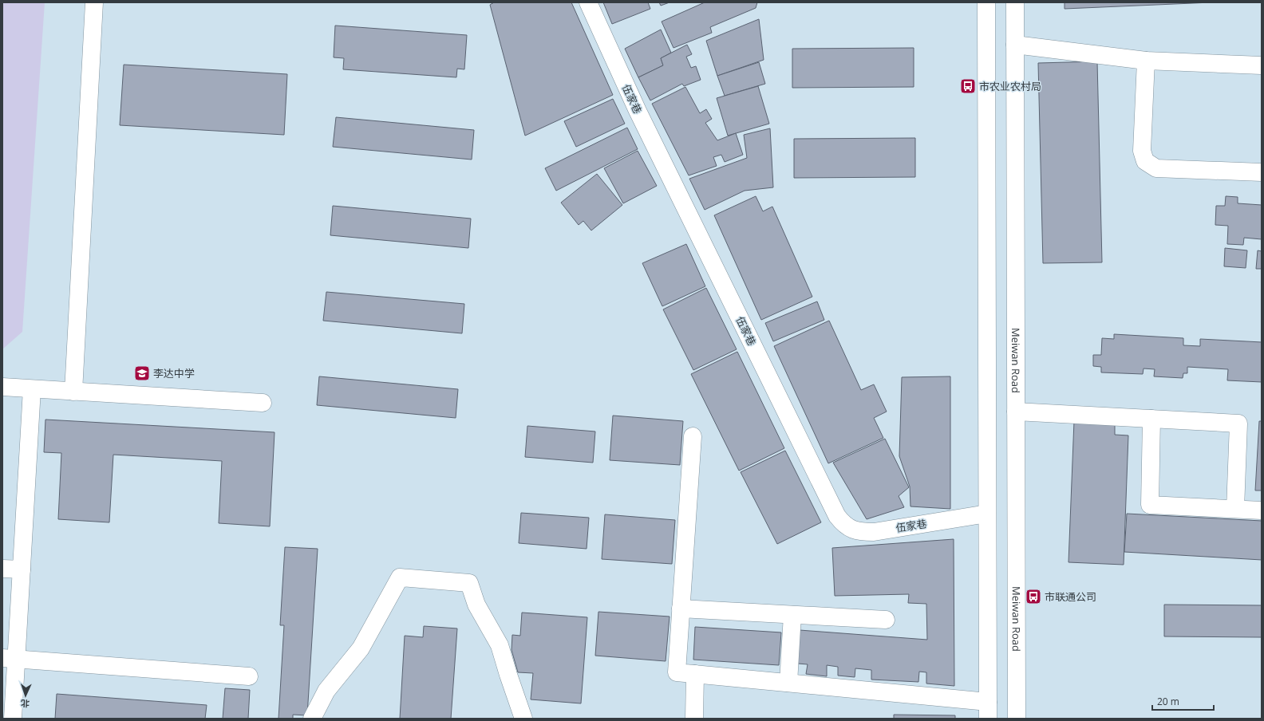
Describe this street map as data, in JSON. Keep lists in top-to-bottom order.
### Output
{
  "streets": {
    "street": ["伍家巷", "Meiwan Road"]
  },
  "places": {
    "bus stop": ["市农业农村局", "市联通公司"],
    "school or university": ["李达中学"]
  },
  "scale_bar": "20 m",
  "north": "bottom"
}
